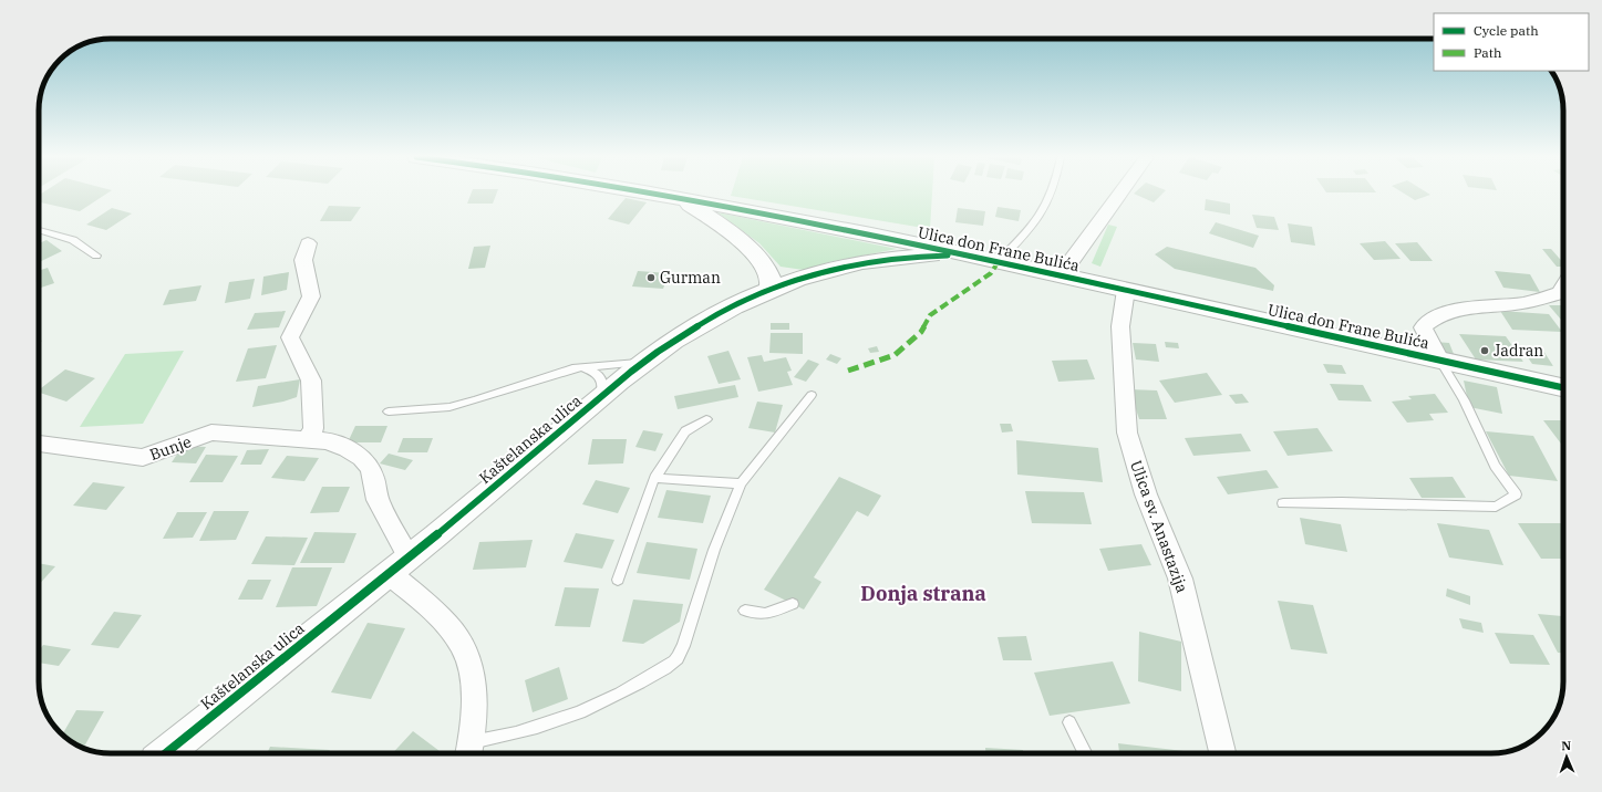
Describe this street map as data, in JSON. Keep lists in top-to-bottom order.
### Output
{
  "streets": {
    "street": [
      "Ulica don Frane Bulića",
      "Kaštelanska ulica",
      "Bunje",
      "Ulica sv. Anastazija"
    ]
  },
  "crossings": [
    ["Ulica don Frane Bulića", "Kaštelanska ulica"],
    ["Ulica don Frane Bulića", "Ulica sv. Anastazija"],
    ["Kaštelanska ulica", "Bunje"]
  ],
  "districts": ["Donja strana"],
  "places": ["Gurman", "Jadran"],
  "legend": ["Cycle path", "Path"],
  "north": "top"
}
